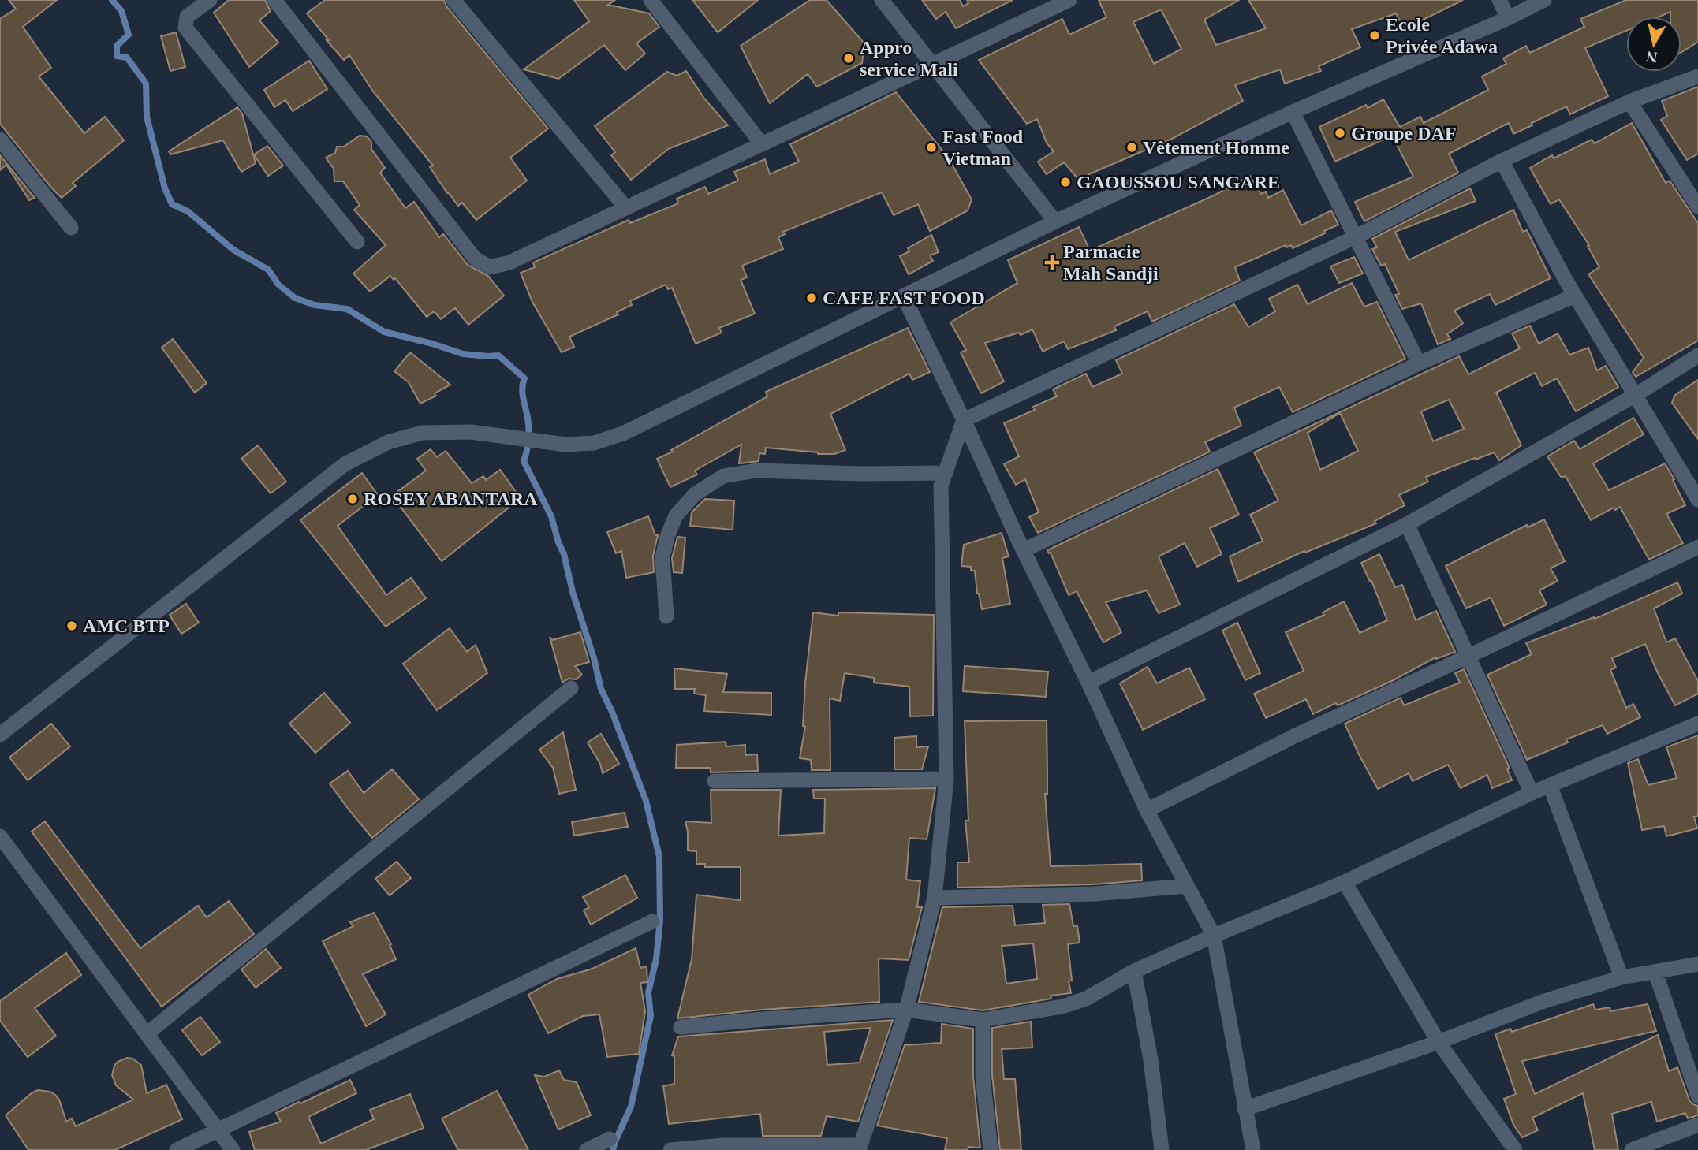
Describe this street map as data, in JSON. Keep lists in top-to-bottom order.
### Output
{
  "places": {
    "other": [
      "Ecole Privée Adawa",
      "Appro service Mali",
      "Groupe DAF",
      "Fast Food Vietman",
      "Vêtement Homme",
      "GAOUSSOU SANGARE",
      "CAFE FAST FOOD",
      "ROSEY ABANTARA",
      "AMC BTP"
    ],
    "health": ["Parmacie Mah Sandji"]
  },
  "north": "bottom"
}
